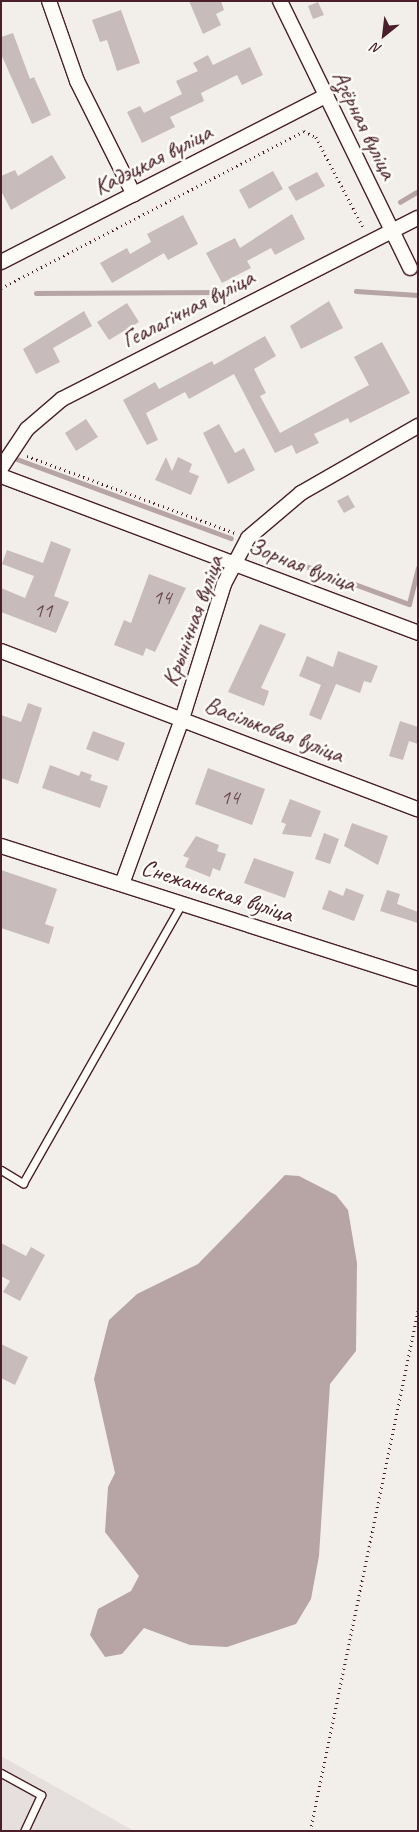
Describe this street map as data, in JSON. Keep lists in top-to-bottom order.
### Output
{
  "streets": {
    "street": [
      "Азёрная вуліца",
      "Кадэцкая вуліца",
      "Геалагічная вуліца",
      "Зорная вуліца",
      "Крынічная вуліца",
      "Васільковая вуліца",
      "Снежаньская вуліца"
    ]
  },
  "crossings": [
    ["Азёрная вуліца", "Кадэцкая вуліца"],
    ["Азёрная вуліца", "Геалагічная вуліца"],
    ["Зорная вуліца", "Крынічная вуліца"],
    ["Крынічная вуліца", "Васільковая вуліца"],
    ["Крынічная вуліца", "Снежаньская вуліца"]
  ],
  "house_numbers": ["14", "11", "14"],
  "north": "bottom left"
}
